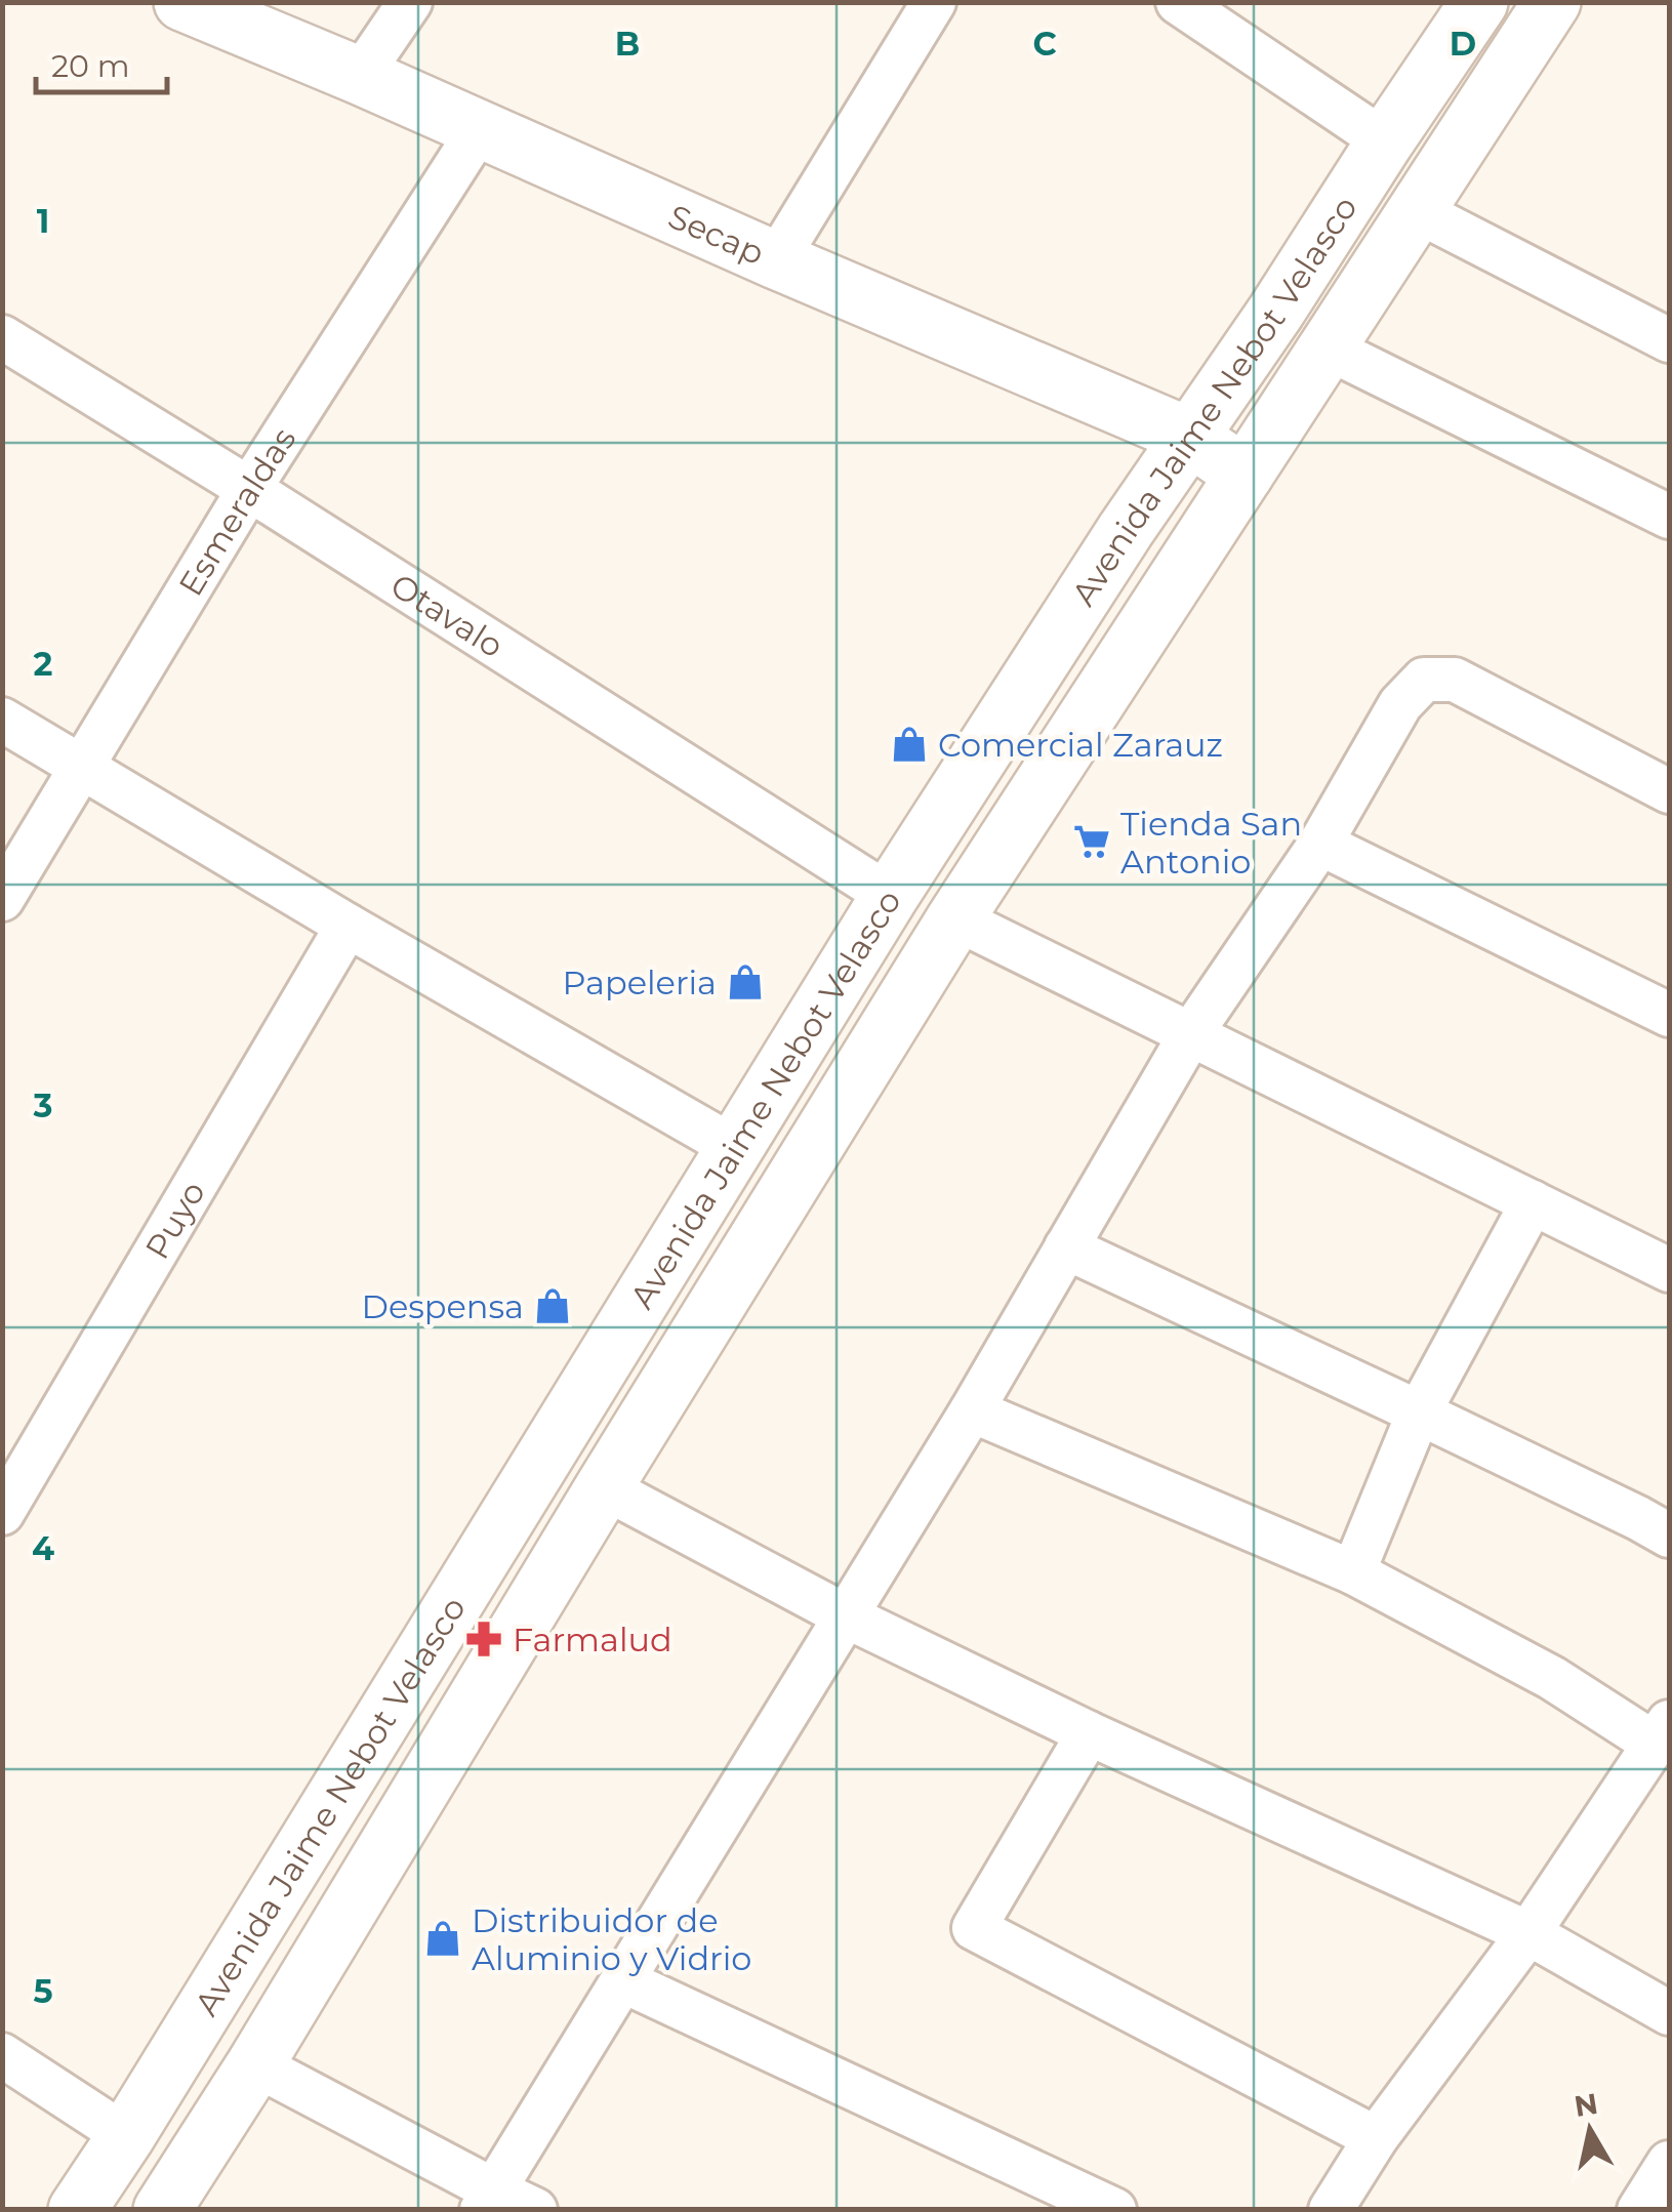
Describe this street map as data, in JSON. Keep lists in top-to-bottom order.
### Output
{
  "streets": {
    "main road": ["Secap", "Avenida Jaime Nebot Velasco"],
    "street": ["Esmeraldas", "Otavalo", "Puyo"]
  },
  "crossings": [
    ["Secap", "Avenida Jaime Nebot Velasco"],
    ["Secap", "Esmeraldas"],
    ["Avenida Jaime Nebot Velasco", "Otavalo"],
    ["Esmeraldas", "Otavalo"]
  ],
  "places": {
    "shop": [
      "Comercial Zarauz",
      "Papeleria",
      "Despensa",
      "Distribuidor de Aluminio y Vidrio"
    ],
    "supermarket": ["Tienda San Antonio"],
    "pharmacy": ["Farmalud"]
  },
  "scale_bar": "20 m",
  "north": "top",
  "grid": {
    "columns": ["B", "C", "D"],
    "rows": [
      "1",
      "2",
      "3",
      "4",
      "5"
    ]
  }
}
